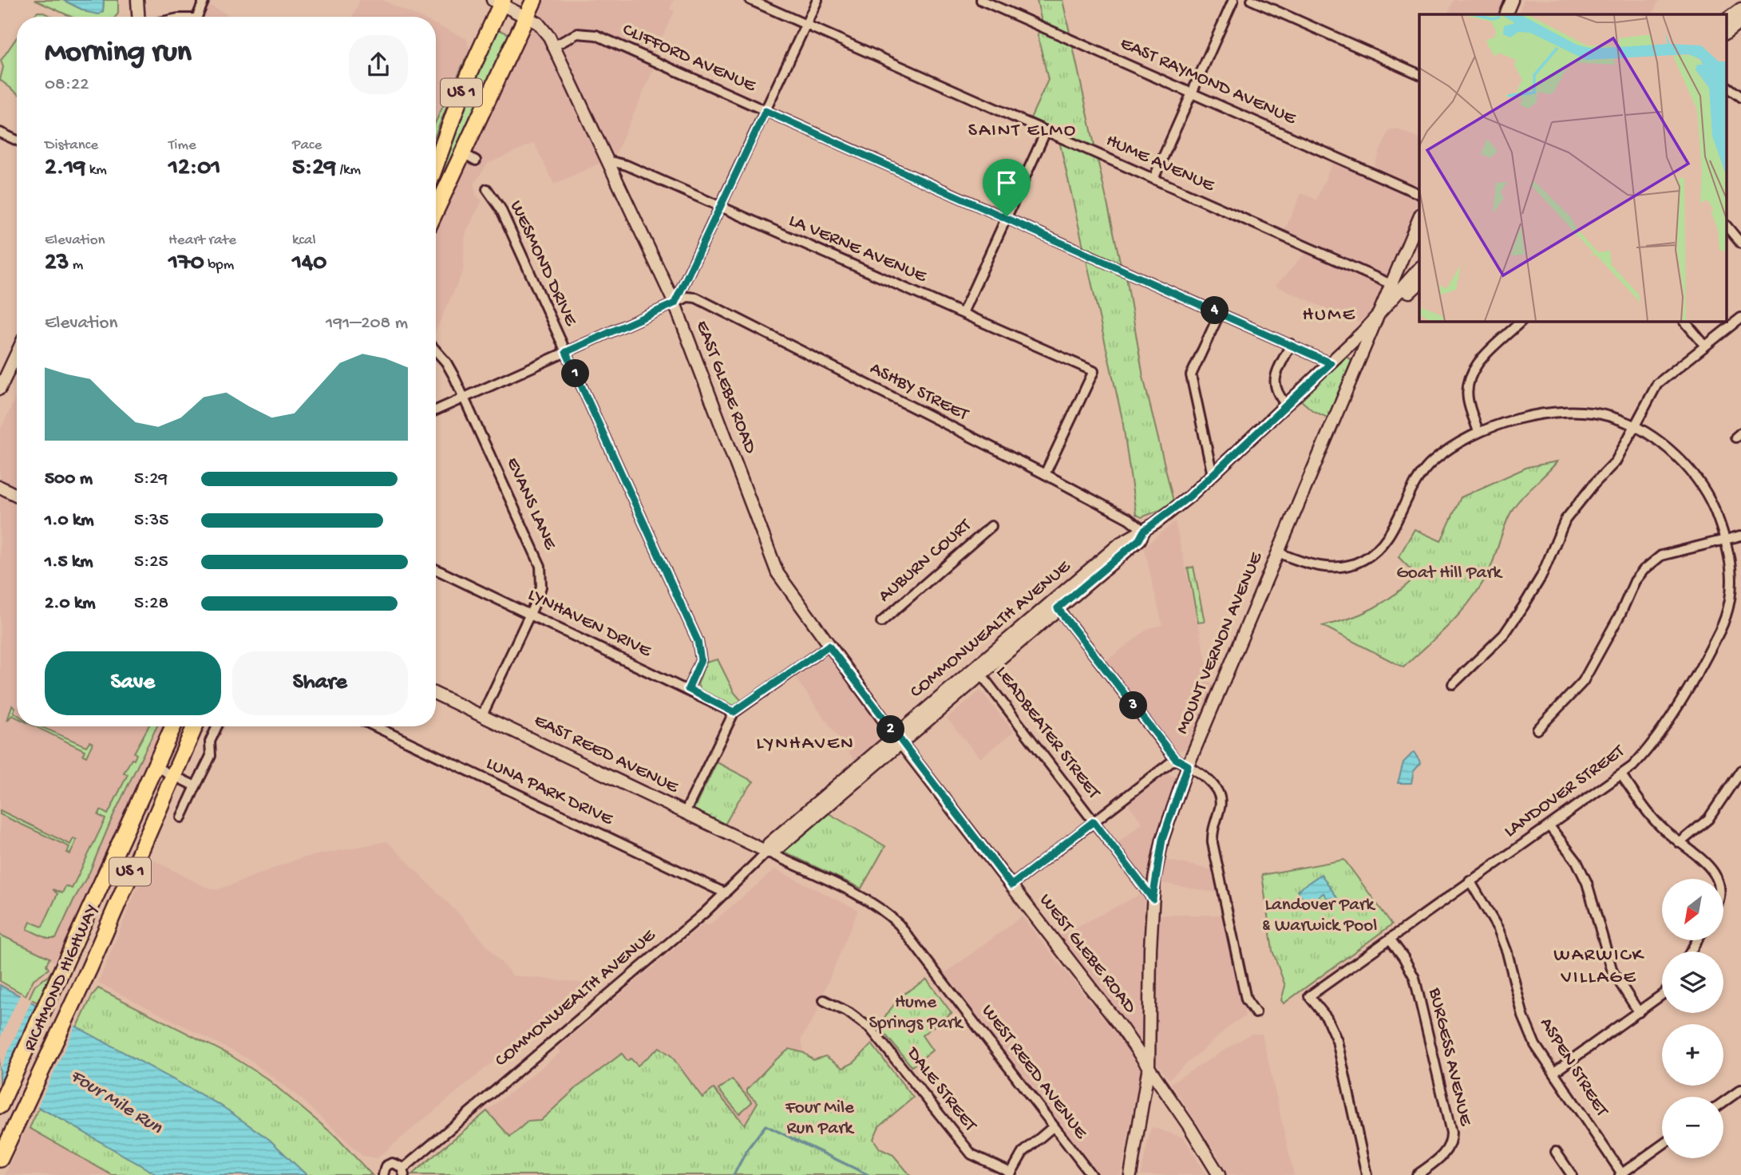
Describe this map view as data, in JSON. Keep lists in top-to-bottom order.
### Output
{
  "streets": {
    "highway": ["US 1", "RICHMOND HIGHWAY"],
    "main road": [
      "EAST GLEBE ROAD",
      "COMMONWEALTH AVENUE",
      "MOUNT VERNON AVENUE",
      "EAST REED AVENUE",
      "WEST GLEBE ROAD"
    ],
    "street": [
      "CLIFFORD AVENUE",
      "EAST RAYMOND AVENUE",
      "HUME AVENUE",
      "LA VERNE AVENUE",
      "WESMOND DRIVE",
      "ASHBY STREET",
      "EVANS LANE",
      "AUBURN COURT",
      "LYNHAVEN DRIVE",
      "LEADBEATER STREET",
      "LUNA PARK DRIVE",
      "LANDOVER STREET",
      "BURGESS AVENUE",
      "ASPEN STREET",
      "WEST REED AVENUE",
      "DALE STREET"
    ]
  },
  "crossings": [
    ["CLIFFORD AVENUE", "EAST GLEBE ROAD"],
    ["CLIFFORD AVENUE", "COMMONWEALTH AVENUE"],
    ["US 1", "EAST GLEBE ROAD"],
    ["HUME AVENUE", "COMMONWEALTH AVENUE"],
    ["HUME AVENUE", "MOUNT VERNON AVENUE"],
    ["LA VERNE AVENUE", "EAST GLEBE ROAD"],
    ["LA VERNE AVENUE", "ASHBY STREET"],
    ["WESMOND DRIVE", "ASHBY STREET"],
    ["WESMOND DRIVE", "LYNHAVEN DRIVE"],
    ["EAST GLEBE ROAD", "ASHBY STREET"],
    ["EAST GLEBE ROAD", "COMMONWEALTH AVENUE"],
    ["EAST GLEBE ROAD", "WEST GLEBE ROAD"],
    ["ASHBY STREET", "EVANS LANE"],
    ["ASHBY STREET", "COMMONWEALTH AVENUE"],
    ["EVANS LANE", "LYNHAVEN DRIVE"],
    ["EVANS LANE", "EAST REED AVENUE"],
    ["COMMONWEALTH AVENUE", "MOUNT VERNON AVENUE"],
    ["COMMONWEALTH AVENUE", "LEADBEATER STREET"],
    ["COMMONWEALTH AVENUE", "EAST REED AVENUE"],
    ["COMMONWEALTH AVENUE", "LUNA PARK DRIVE"],
    ["COMMONWEALTH AVENUE", "WEST GLEBE ROAD"],
    ["COMMONWEALTH AVENUE", "WEST REED AVENUE"],
    ["MOUNT VERNON AVENUE", "LEADBEATER STREET"],
    ["MOUNT VERNON AVENUE", "LANDOVER STREET"],
    ["MOUNT VERNON AVENUE", "WEST GLEBE ROAD"],
    ["EAST REED AVENUE", "WEST REED AVENUE"],
    ["LANDOVER STREET", "BURGESS AVENUE"],
    ["LANDOVER STREET", "ASPEN STREET"]
  ],
  "districts": [
    "SAINT ELMO",
    "HUME",
    "LYNHAVEN",
    "WARWICK VILLAGE"
  ],
  "water": ["Four Mile Run"],
  "parks": [
    "Goat Hill Park",
    "Landover Park & Warwick Pool",
    "Hume Springs Park",
    "Four Mile Run Park"
  ],
  "north": "bottom left",
  "page": {
    "heading": ["Morning run", "08:22"],
    "stats": [
      ["Distance", "2.19 km"],
      ["Time", "12:01"],
      ["Pace", "5:29 /km"],
      ["Elevation", "23 m"],
      ["Heart rate", "170 bpm"],
      ["kcal", "140"]
    ],
    "pins": [
      "4",
      "1",
      "3",
      "2"
    ],
    "chart": ["Elevation", "191–208 m"],
    "list": [
      {
        "name": "500 m",
        "note": "5:29"
      },
      {
        "name": "1.0 km",
        "note": "5:35"
      },
      {
        "name": "1.5 km",
        "note": "5:25"
      },
      {
        "name": "2.0 km",
        "note": "5:28"
      }
    ],
    "buttons": ["Save", "Share"],
    "map_buttons": ["+", "−"]
  }
}
